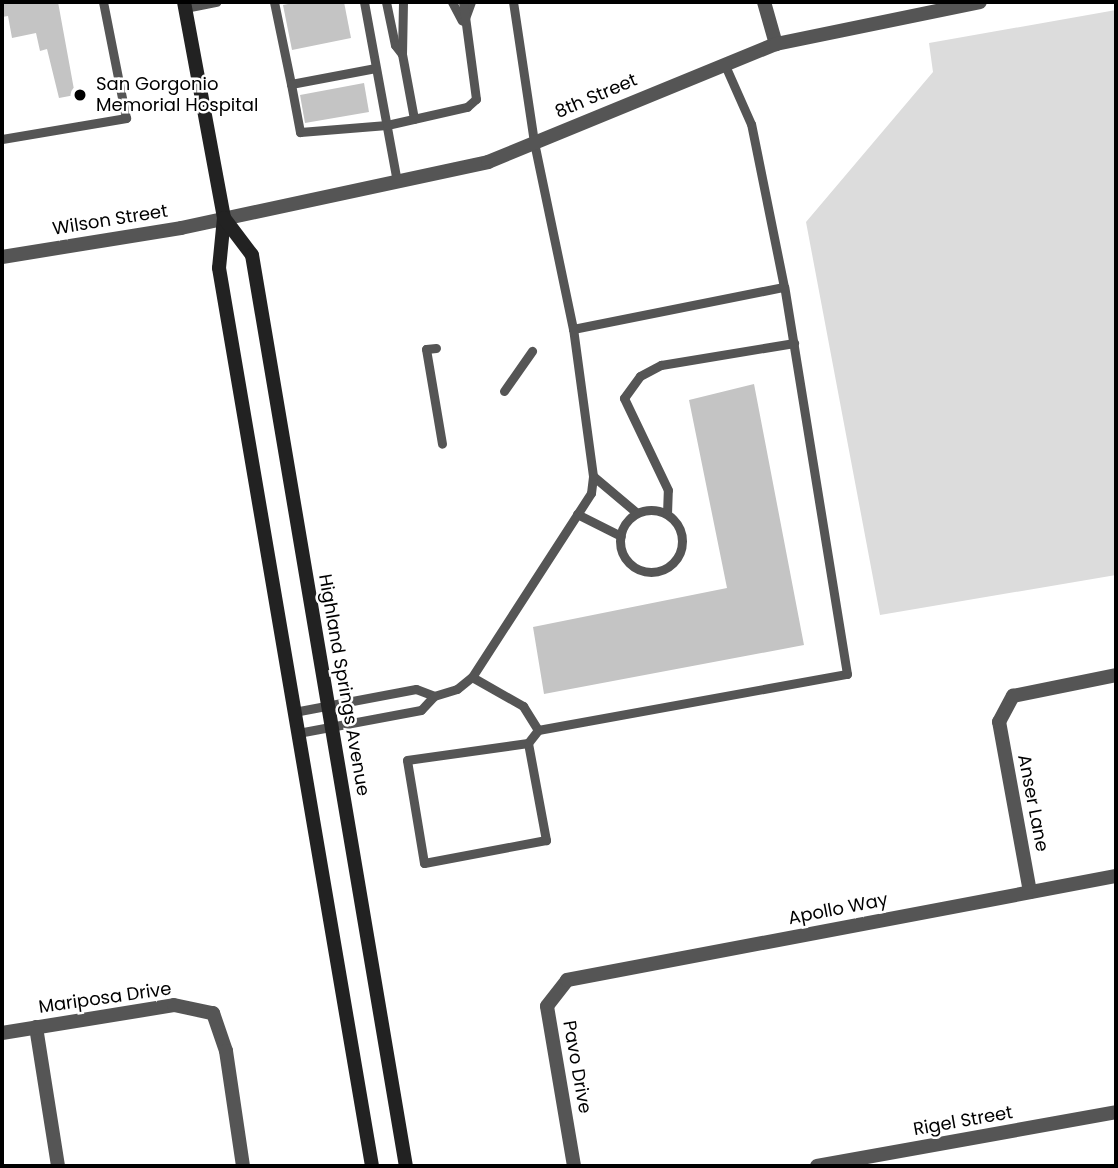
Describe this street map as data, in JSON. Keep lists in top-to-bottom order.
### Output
{
  "streets": {
    "main road": ["Highland Springs Avenue"],
    "street": [
      "8th Street",
      "Wilson Street",
      "Anser Lane",
      "Apollo Way",
      "Mariposa Drive",
      "Pavo Drive",
      "Rigel Street"
    ]
  },
  "crossings": [
    ["8th Street", "Wilson Street"],
    ["8th Street", "Highland Springs Avenue"],
    ["Wilson Street", "Highland Springs Avenue"],
    ["Anser Lane", "Apollo Way"],
    ["Apollo Way", "Pavo Drive"]
  ],
  "places": ["San Gorgonio Memorial Hospital"]
}
